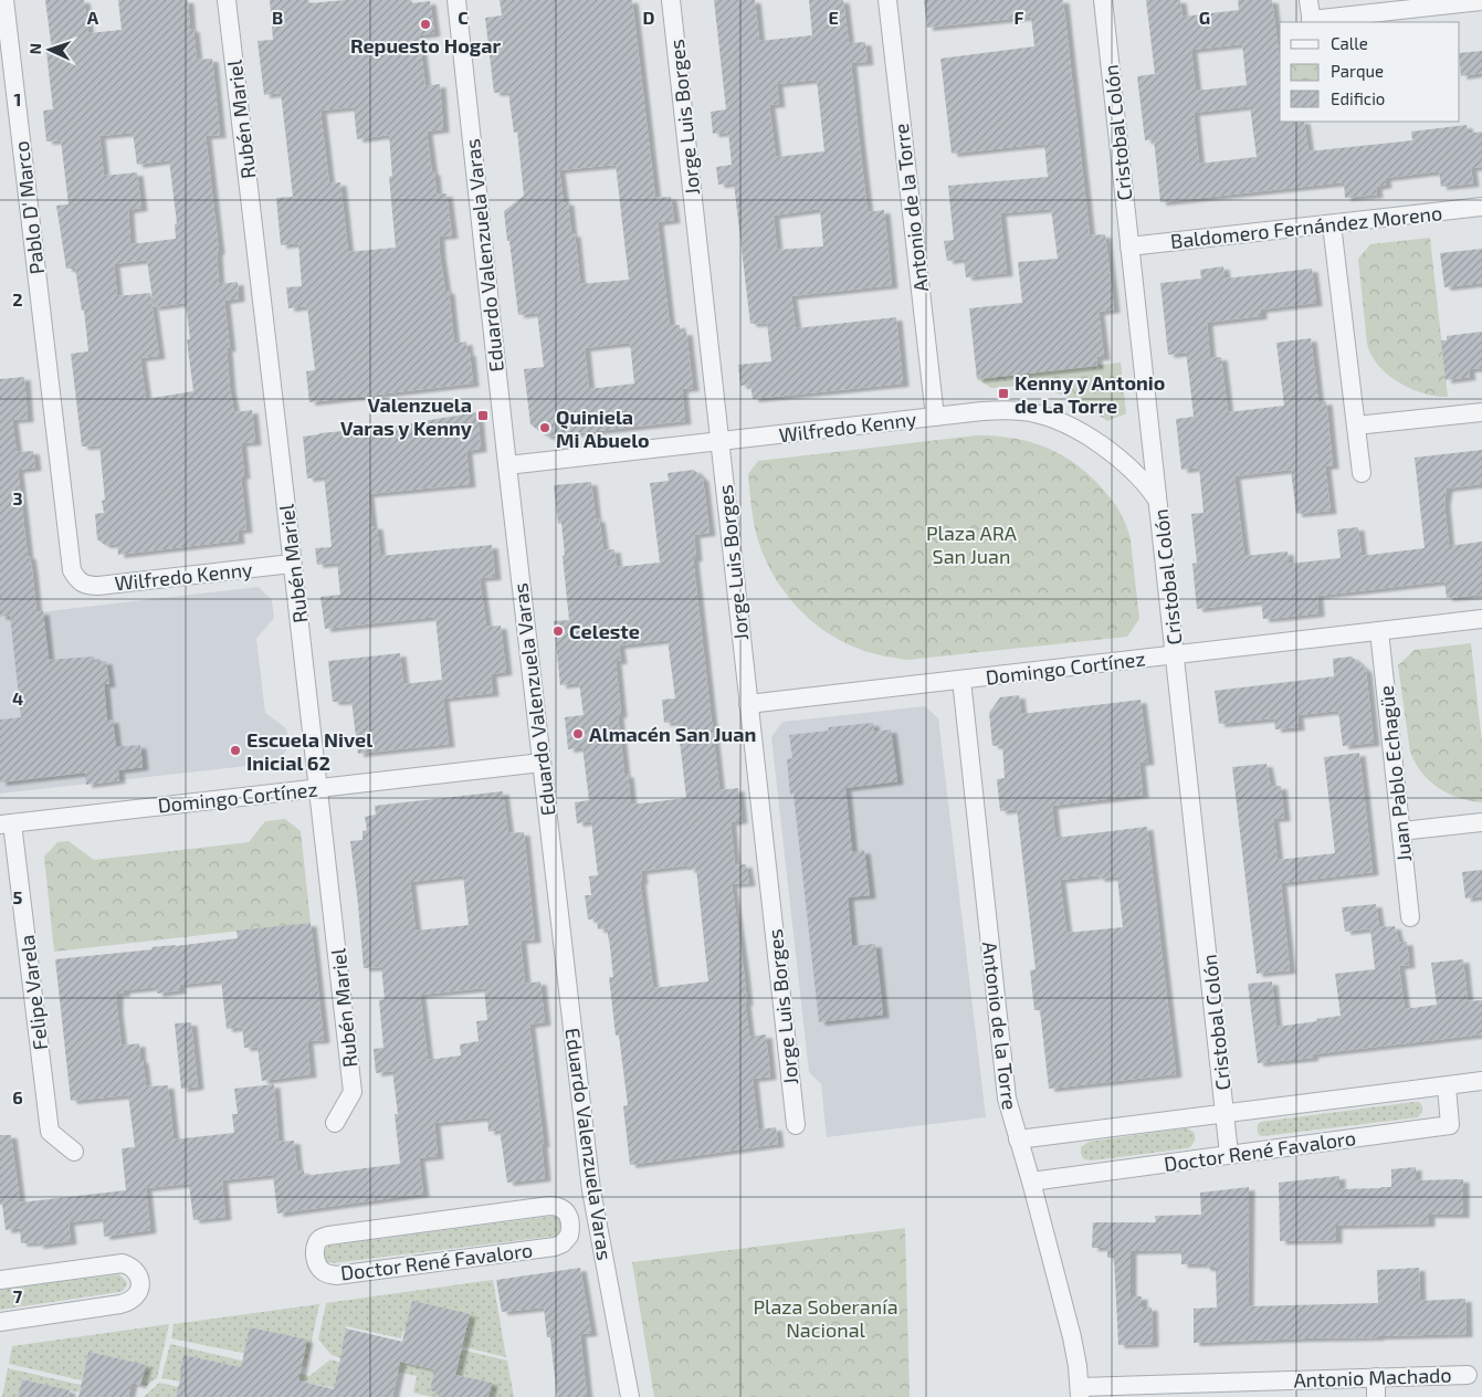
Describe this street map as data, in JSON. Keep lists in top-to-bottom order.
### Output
{
  "streets": {
    "street": [
      "Jorge Luis Borges",
      "Rubén Mariel",
      "Cristobal Colón",
      "Pablo D' Marco",
      "Antonio de la Torre",
      "Baldomero Fernández Moreno",
      "Eduardo Valenzuela Varas",
      "Wilfredo Kenny",
      "Domingo Cortínez",
      "Juan Pablo Echagüe",
      "Felipe Varela",
      "Doctor René Favaloro",
      "Antonio Machado"
    ]
  },
  "crossings": [
    ["Jorge Luis Borges", "Wilfredo Kenny"],
    ["Jorge Luis Borges", "Domingo Cortínez"],
    ["Rubén Mariel", "Wilfredo Kenny"],
    ["Rubén Mariel", "Domingo Cortínez"],
    ["Cristobal Colón", "Baldomero Fernández Moreno"],
    ["Cristobal Colón", "Wilfredo Kenny"],
    ["Cristobal Colón", "Domingo Cortínez"],
    ["Cristobal Colón", "Doctor René Favaloro"],
    ["Pablo D' Marco", "Wilfredo Kenny"],
    ["Antonio de la Torre", "Wilfredo Kenny"],
    ["Antonio de la Torre", "Domingo Cortínez"],
    ["Antonio de la Torre", "Doctor René Favaloro"],
    ["Antonio de la Torre", "Antonio Machado"],
    ["Eduardo Valenzuela Varas", "Wilfredo Kenny"],
    ["Eduardo Valenzuela Varas", "Domingo Cortínez"],
    ["Domingo Cortínez", "Juan Pablo Echagüe"],
    ["Domingo Cortínez", "Felipe Varela"]
  ],
  "parks": ["Plaza ARA San Juan", "Plaza Soberanía Nacional"],
  "places": {
    "other": [
      "Repuesto Hogar",
      "Quiniela Mi Abuelo",
      "Celeste",
      "Almacén San Juan",
      "Escuela Nivel Inicial 62"
    ],
    "transit": ["Kenny y Antonio de La Torre", "Valenzuela Varas y Kenny"]
  },
  "legend": ["Calle", "Parque", "Edificio"],
  "north": "left",
  "grid": {
    "columns": [
      "A",
      "B",
      "C",
      "D",
      "E",
      "F",
      "G"
    ],
    "rows": [
      "1",
      "2",
      "3",
      "4",
      "5",
      "6",
      "7"
    ]
  }
}
